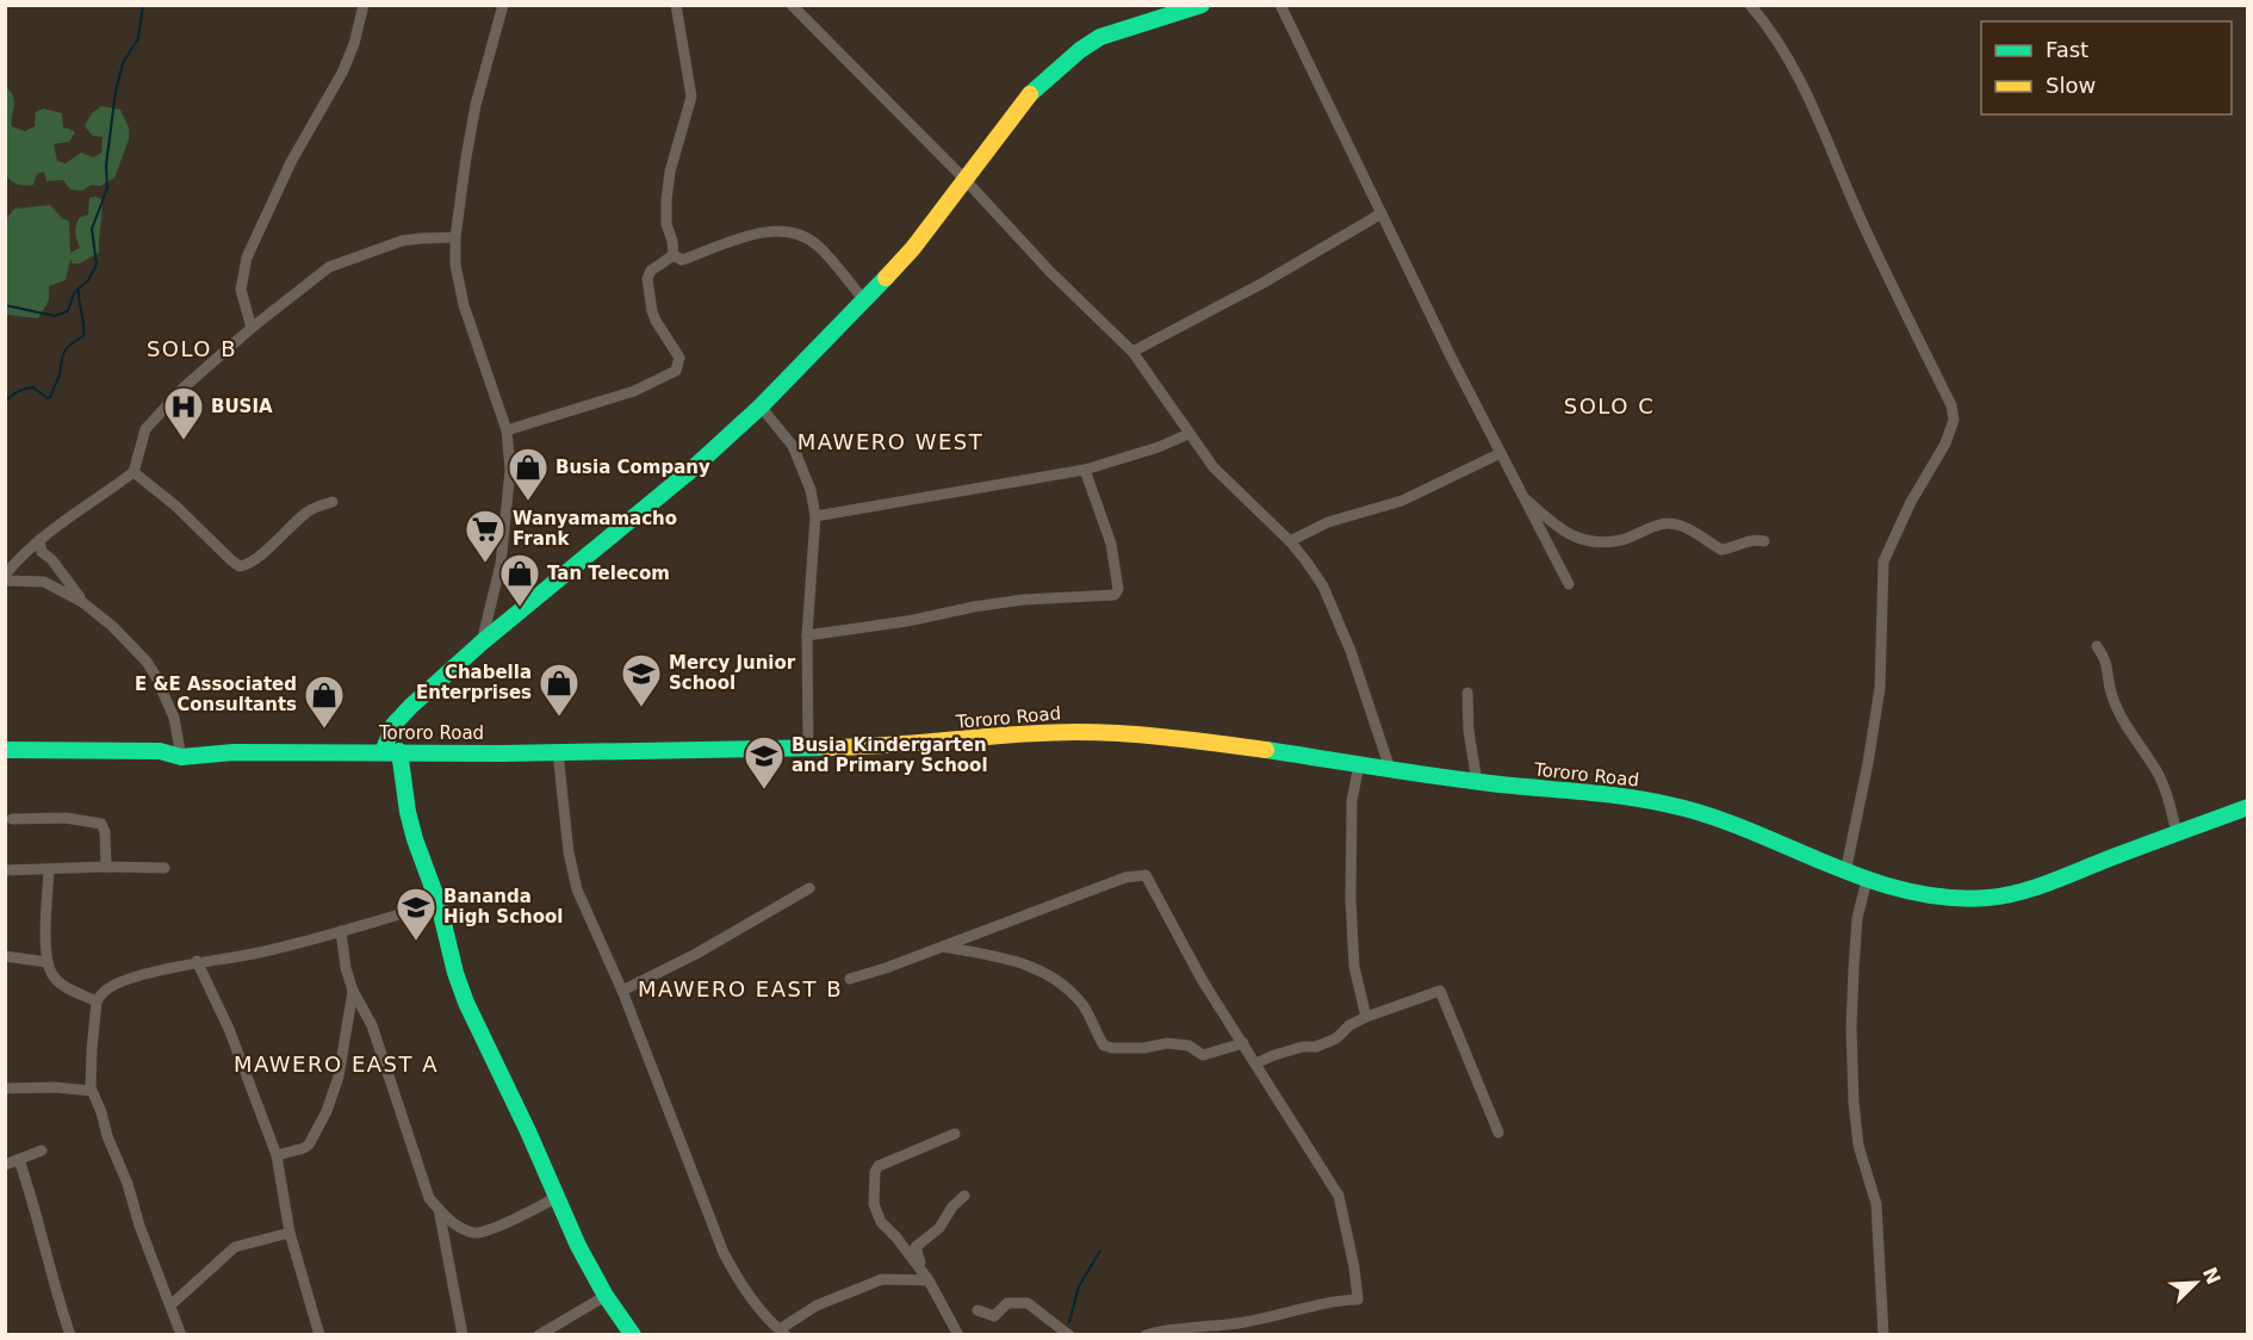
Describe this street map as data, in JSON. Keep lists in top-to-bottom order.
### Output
{
  "streets": {
    "main road": ["Tororo Road"]
  },
  "districts": [
    "SOLO B",
    "SOLO C",
    "MAWERO WEST",
    "MAWERO EAST B",
    "MAWERO EAST A"
  ],
  "places": {
    "hospital": ["BUSIA"],
    "shop": [
      "Busia Company",
      "Tan Telecom",
      "Chabella Enterprises",
      "E &E Associated Consultants"
    ],
    "supermarket": ["Wanyamamacho Frank"],
    "school or university": ["Mercy Junior School", "Busia Kindergarten and Primary School", "Bananda High School"]
  },
  "legend": ["Fast", "Slow"],
  "north": "top right"
}
